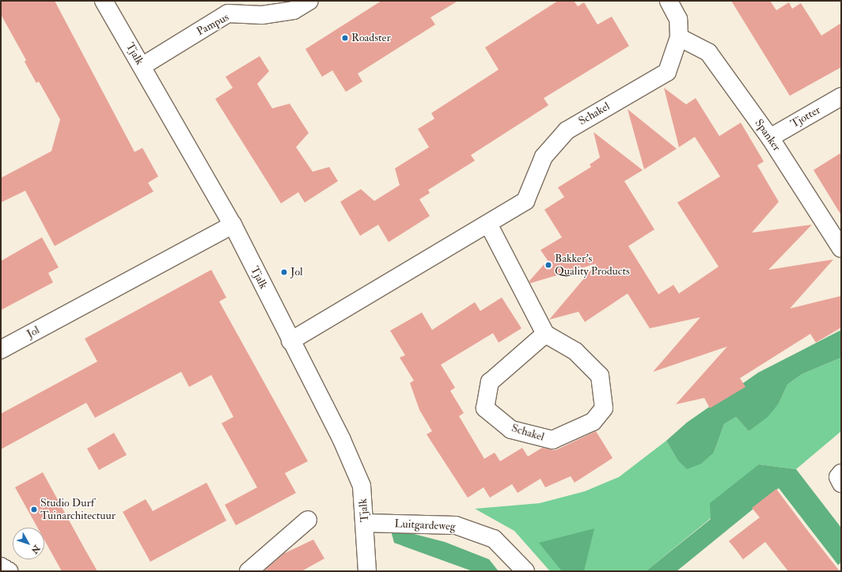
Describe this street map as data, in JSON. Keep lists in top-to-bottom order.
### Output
{
  "streets": {
    "street": [
      "Pampus",
      "Tjalk",
      "Schakel",
      "Tjotter",
      "Spanker",
      "Jol",
      "Luitgardeweg"
    ]
  },
  "crossings": [
    ["Pampus", "Tjalk"],
    ["Tjalk", "Schakel"],
    ["Tjalk", "Jol"],
    ["Tjalk", "Luitgardeweg"],
    ["Schakel", "Spanker"],
    ["Tjotter", "Spanker"]
  ],
  "places": [
    "Roadster",
    "Bakker's Quality Products",
    "Jol",
    "Studio Durf Tuinarchitectuur"
  ],
  "north": "bottom right"
}
